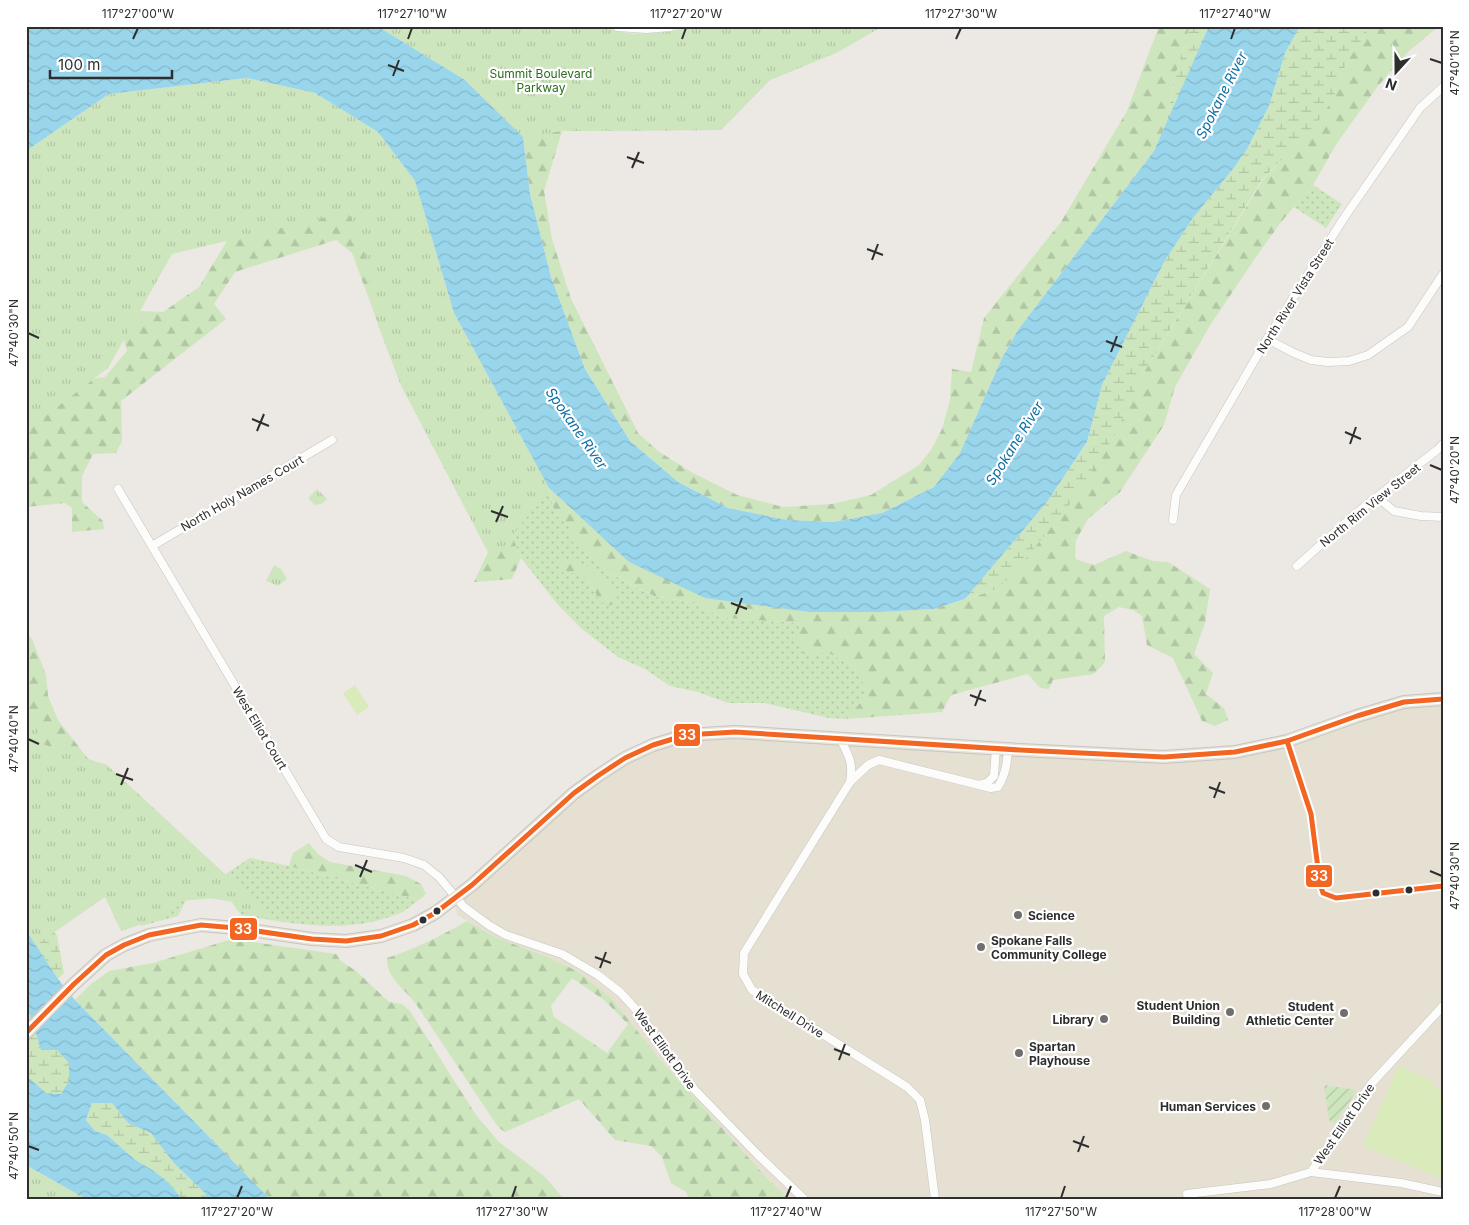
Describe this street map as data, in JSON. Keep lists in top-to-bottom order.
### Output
{
  "streets": {
    "street": [
      "North River Vista Street",
      "North Holy Names Court",
      "North Rim View Street",
      "West Elliot Court",
      "Mitchell Drive",
      "West Elliott Drive"
    ]
  },
  "crossings": [
    ["North Holy Names Court", "West Elliot Court"],
    ["West Elliot Court", "West Elliott Drive"]
  ],
  "water": ["Spokane River"],
  "parks": ["Summit Boulevard Parkway"],
  "places": [
    "Science",
    "Spokane Falls Community College",
    "Student Union Building",
    "Student Athletic Center",
    "Library",
    "Spartan Playhouse",
    "Human Services"
  ],
  "lines": ["transit line 33"],
  "scale_bar": "100 m",
  "north": "bottom",
  "coordinates": [
    "117°27'00\"W",
    "117°27'10\"W",
    "117°27'20\"W",
    "117°27'30\"W",
    "117°27'40\"W",
    "47°40'10\"N",
    "47°40'30\"N",
    "47°40'20\"N",
    "47°40'40\"N",
    "47°40'50\"N",
    "117°27'50\"W",
    "117°28'00\"W"
  ]
}
